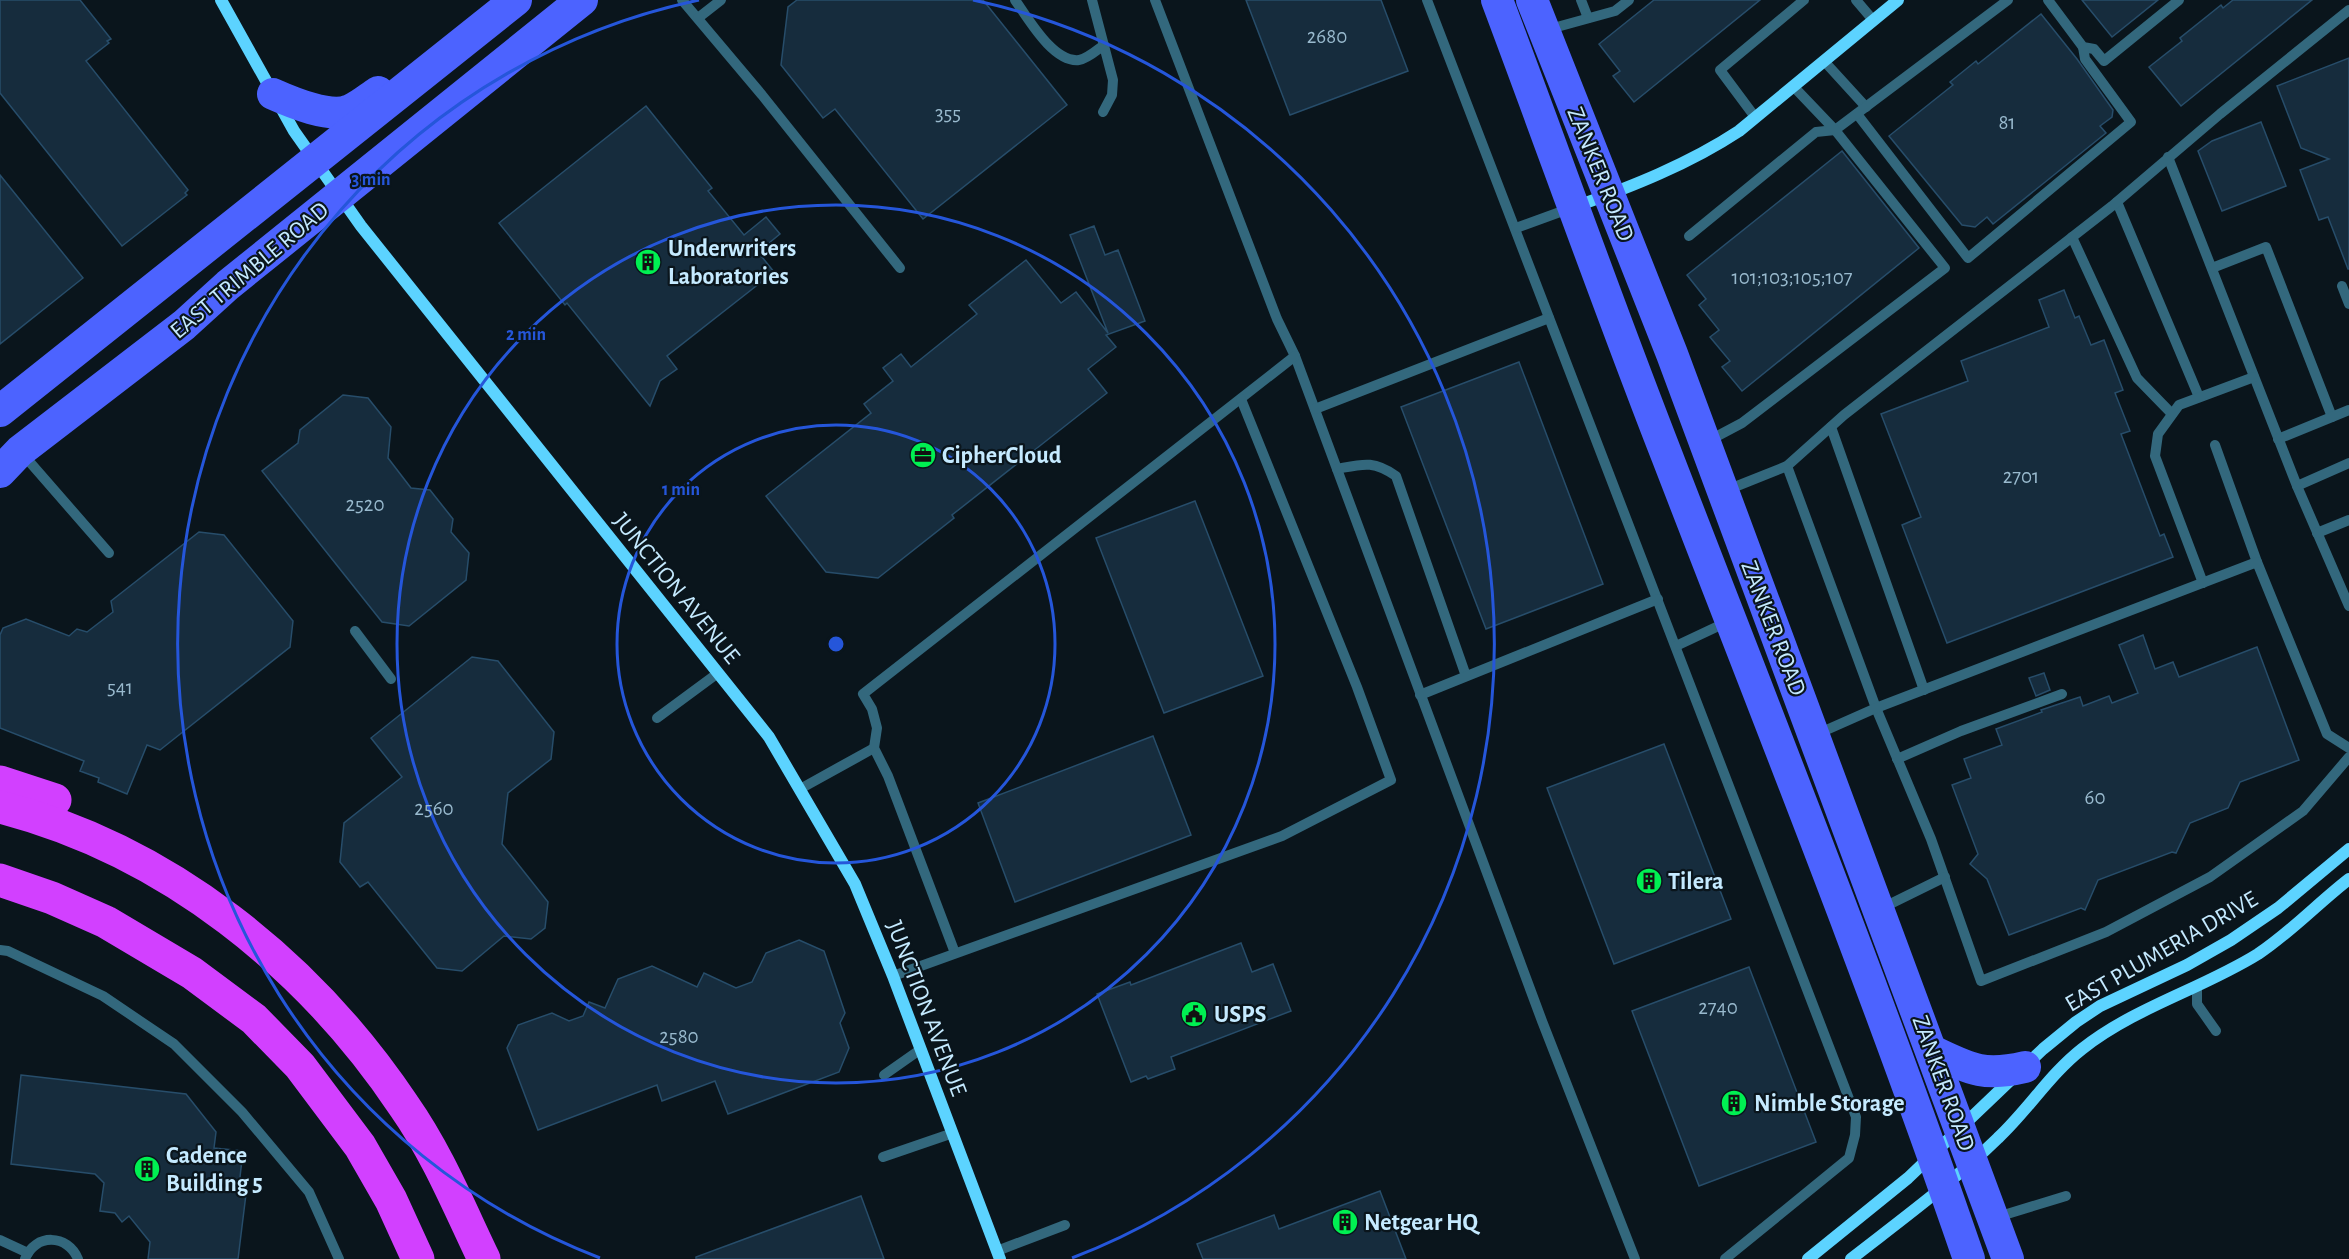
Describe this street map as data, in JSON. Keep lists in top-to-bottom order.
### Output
{
  "streets": {
    "main road": ["ZANKER ROAD", "EAST TRIMBLE ROAD"],
    "street": ["JUNCTION AVENUE", "EAST PLUMERIA DRIVE"]
  },
  "crossings": [
    ["ZANKER ROAD", "EAST PLUMERIA DRIVE"],
    ["EAST TRIMBLE ROAD", "JUNCTION AVENUE"]
  ],
  "places": {
    "building": [
      "Underwriters Laboratories",
      "Tilera",
      "Nimble Storage",
      "Cadence Building 5",
      "Netgear HQ"
    ],
    "office": ["CipherCloud"],
    "public building": ["USPS"]
  },
  "house_numbers": [
    "2680",
    "355",
    "81",
    "101;103;105;107",
    "2701",
    "2520",
    "541",
    "60",
    "2560",
    "2740",
    "2580"
  ],
  "rings": ["3 min", "2 min", "1 min"]
}
